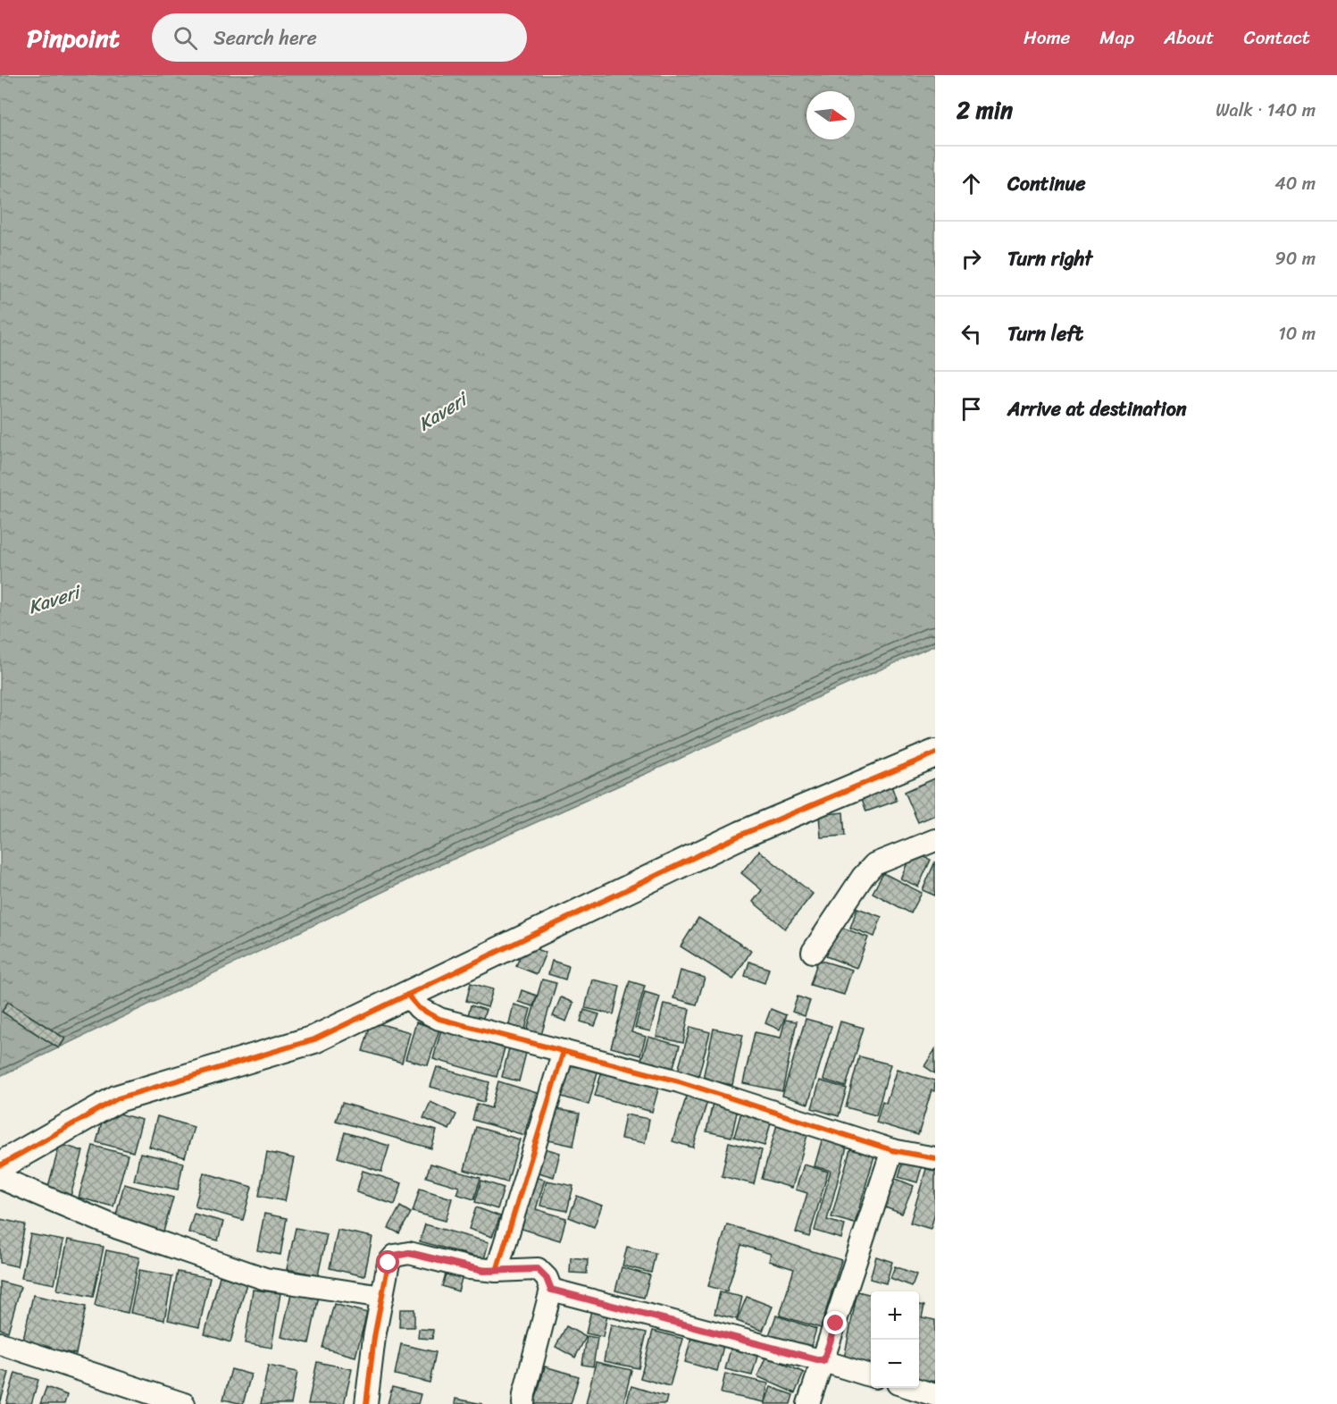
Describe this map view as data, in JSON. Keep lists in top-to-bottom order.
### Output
{
  "water": ["Kaveri"],
  "north": "right",
  "page": {
    "header": "Pinpoint",
    "search": "Search here",
    "nav": [
      "Home",
      "Map",
      "About",
      "Contact"
    ],
    "heading": ["2 min", "Walk · 140 m"],
    "list": [
      ["Continue", "40 m"],
      ["Turn right", "90 m"],
      ["Turn left", "10 m"],
      "Arrive at destination"
    ],
    "map_buttons": ["+", "−"]
  }
}
